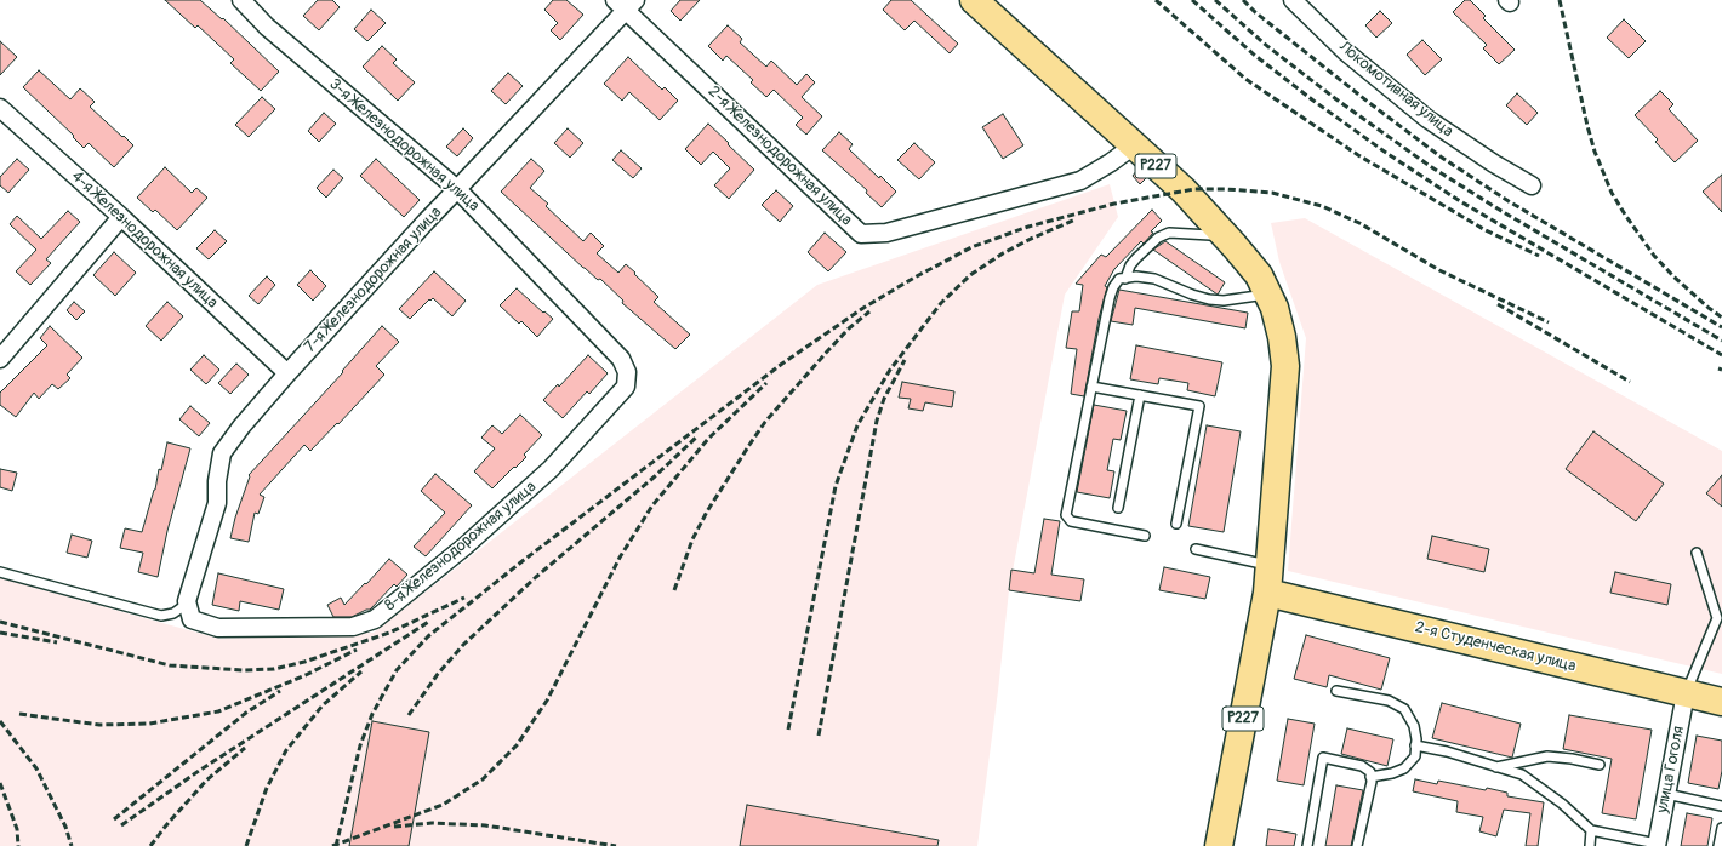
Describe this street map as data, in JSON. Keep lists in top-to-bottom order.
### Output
{
  "streets": {
    "main road": ["Р227", "2-я Студенческая улица"],
    "street": [
      "Локомотивная улица",
      "3-я Железнодорожная улица",
      "2-я Железнодорожная улица",
      "4-я Железнодорожная улица",
      "7-я Железнодорожная улица",
      "8-я Железнодорожная улица",
      "улица Гоголя"
    ]
  },
  "crossings": [
    ["3-я Железнодорожная улица", "7-я Железнодорожная улица"],
    ["3-я Железнодорожная улица", "8-я Железнодорожная улица"],
    ["2-я Железнодорожная улица", "Р227"],
    ["2-я Железнодорожная улица", "7-я Железнодорожная улица"],
    ["Р227", "2-я Студенческая улица"],
    ["4-я Железнодорожная улица", "7-я Железнодорожная улица"],
    ["7-я Железнодорожная улица", "8-я Железнодорожная улица"],
    ["2-я Студенческая улица", "улица Гоголя"]
  ]
}
